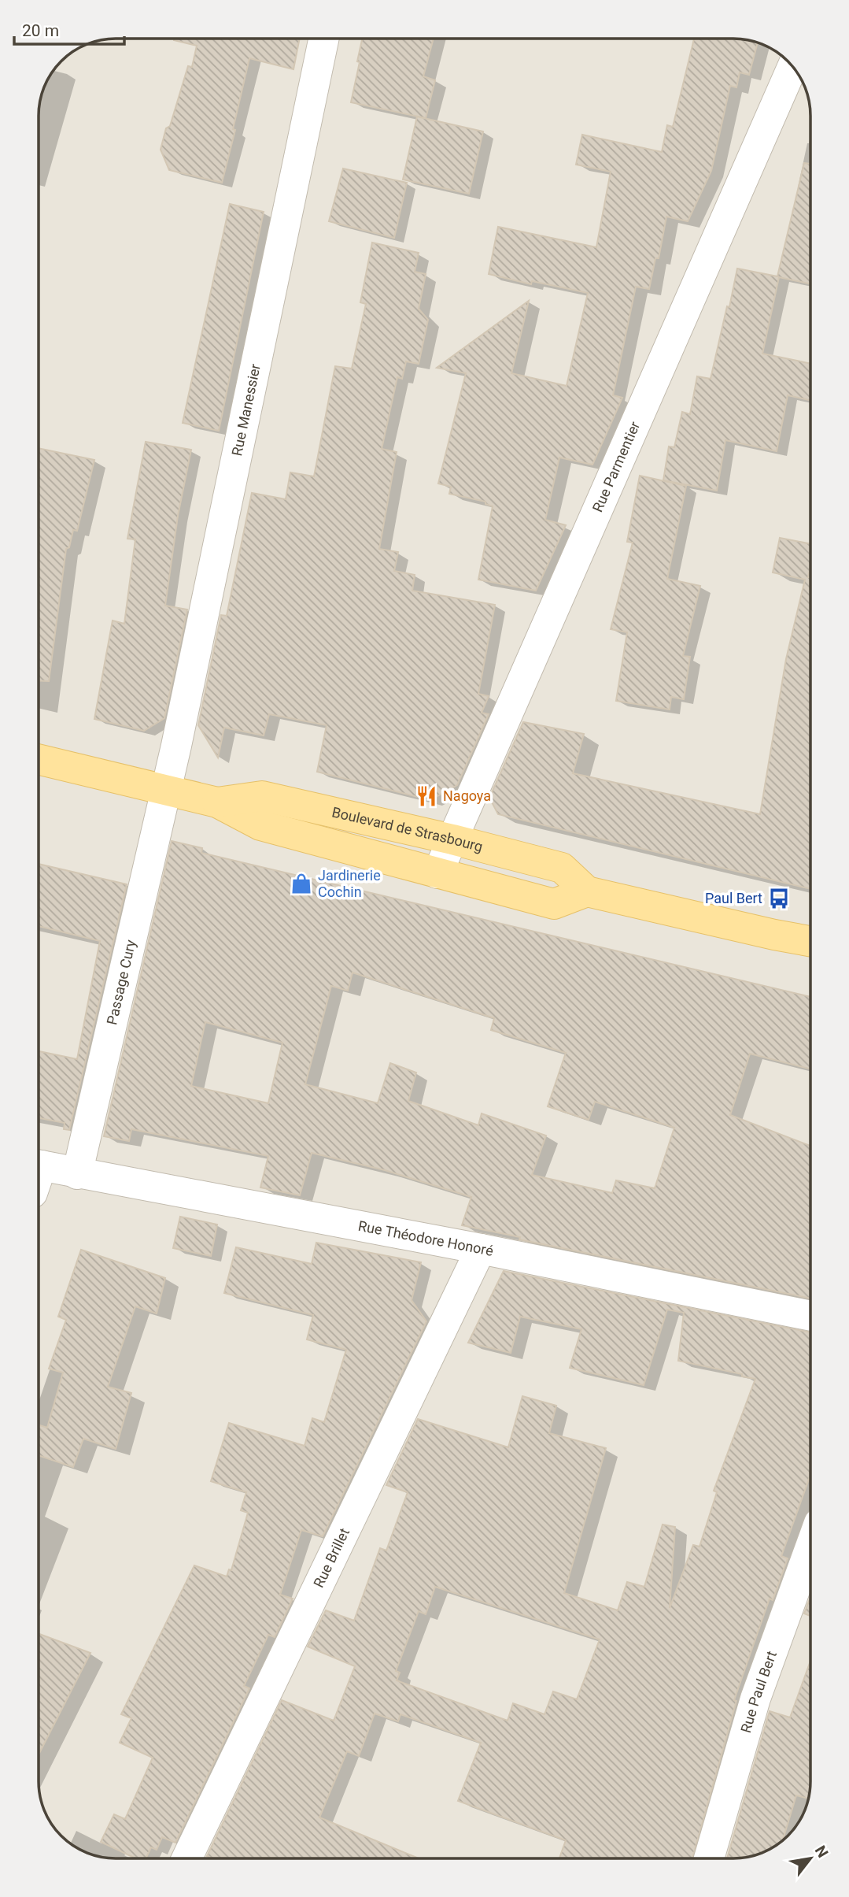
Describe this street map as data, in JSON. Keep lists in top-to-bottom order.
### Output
{
  "streets": {
    "main road": ["Boulevard de Strasbourg"],
    "street": [
      "Rue Manessier",
      "Rue Parmentier",
      "Passage Cury",
      "Rue Théodore Honoré",
      "Rue Brillet",
      "Rue Paul Bert"
    ]
  },
  "crossings": [
    ["Rue Manessier", "Boulevard de Strasbourg"],
    ["Rue Manessier", "Passage Cury"],
    ["Rue Parmentier", "Boulevard de Strasbourg"],
    ["Boulevard de Strasbourg", "Passage Cury"],
    ["Passage Cury", "Rue Théodore Honoré"],
    ["Rue Théodore Honoré", "Rue Brillet"]
  ],
  "places": {
    "restaurant": ["Nagoya"],
    "shop": ["Jardinerie Cochin"],
    "bus stop": ["Paul Bert"]
  },
  "scale_bar": "20 m",
  "north": "top right"
}
